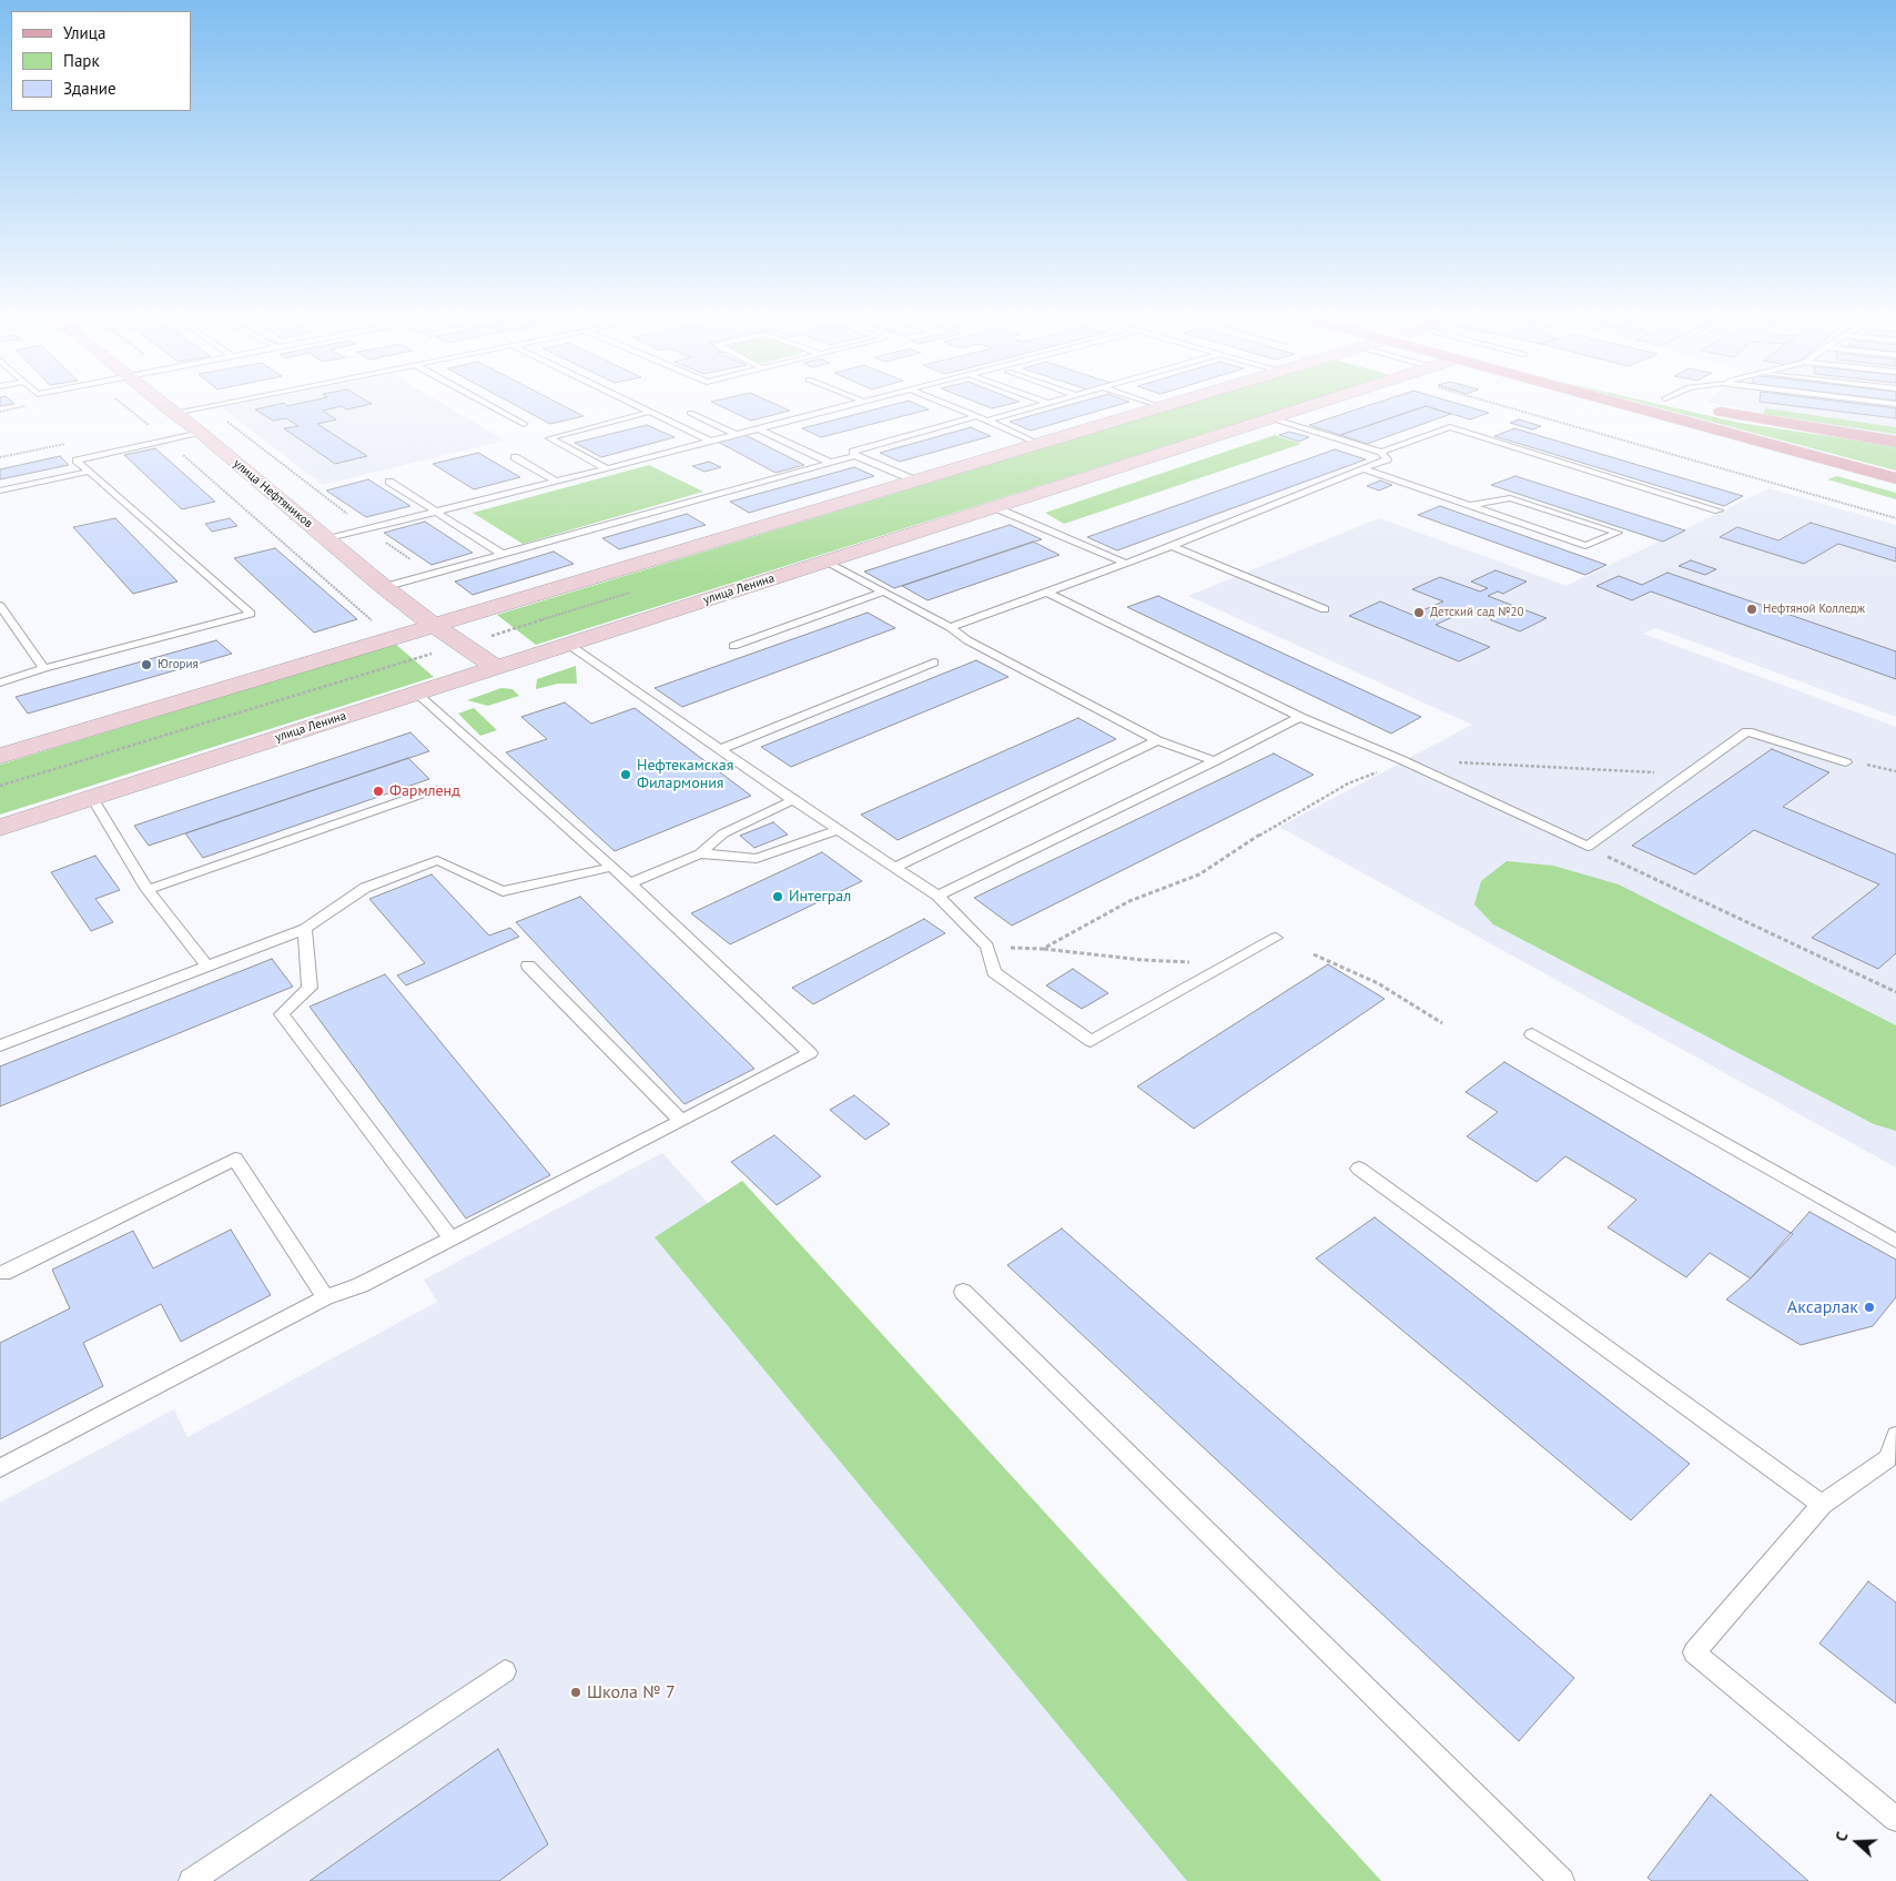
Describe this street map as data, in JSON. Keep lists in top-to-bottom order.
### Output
{
  "streets": {
    "main road": ["улица Нефтяников", "улица Ленина"]
  },
  "crossings": [
    ["улица Нефтяников", "улица Ленина"]
  ],
  "places": [
    "Нефтяной Колледж",
    "Детский сад №20",
    "Югория",
    "Нефтекамская Филармония",
    "Фармленд",
    "Интеграл",
    "Аксарлак",
    "Школа № 7"
  ],
  "legend": ["Улица", "Парк", "Здание"],
  "north": "left"
}
